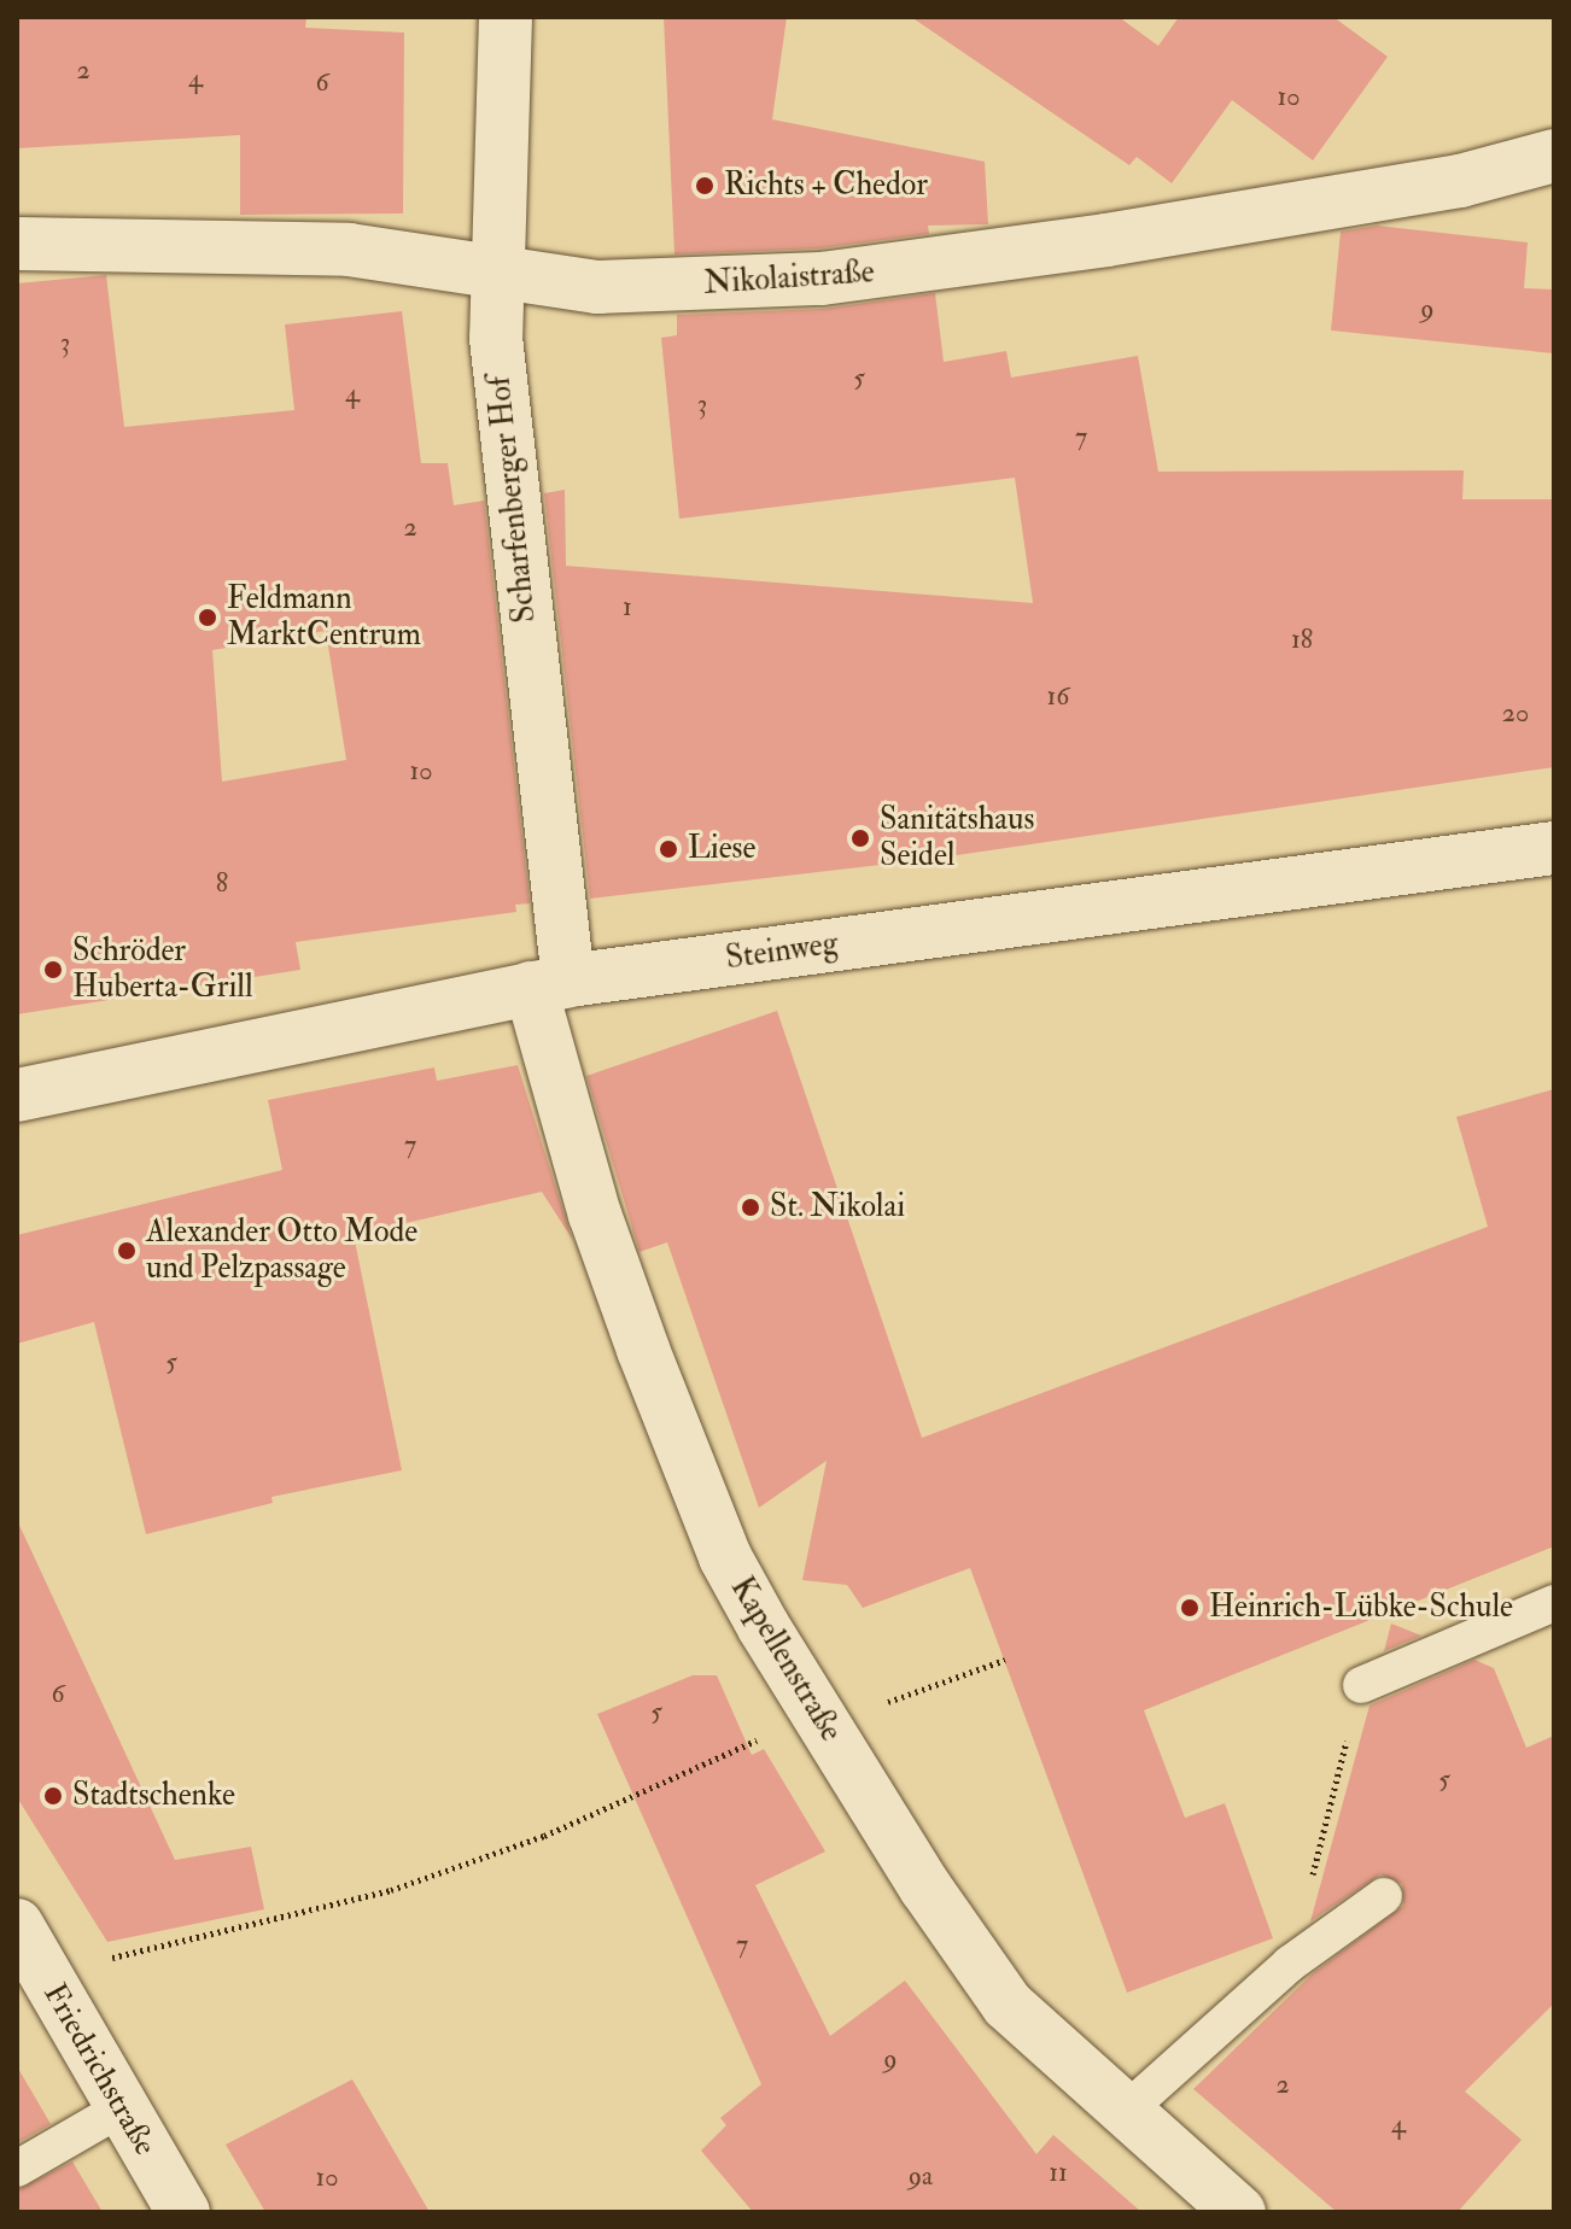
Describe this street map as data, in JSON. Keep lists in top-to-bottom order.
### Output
{
  "streets": {
    "street": [
      "Nikolaistraße",
      "Scharfenberger Hof",
      "Steinweg",
      "Kapellenstraße",
      "Friedrichstraße"
    ]
  },
  "crossings": [
    ["Nikolaistraße", "Scharfenberger Hof"],
    ["Scharfenberger Hof", "Steinweg"],
    ["Scharfenberger Hof", "Kapellenstraße"],
    ["Steinweg", "Kapellenstraße"]
  ],
  "places": [
    "Richts + Chedor",
    "Feldmann MarktCentrum",
    "Sanitätshaus Seidel",
    "Liese",
    "Schröder Huberta-Grill",
    "St. Nikolai",
    "Alexander Otto Mode und Pelzpassage",
    "Heinrich-Lübke-Schule",
    "Stadtschenke"
  ],
  "house_numbers": [
    "2",
    "4",
    "6",
    "10",
    "9",
    "3",
    "5",
    "4",
    "3",
    "7",
    "2",
    "1",
    "18",
    "16",
    "20",
    "10",
    "8",
    "7",
    "5",
    "6",
    "5",
    "5",
    "7",
    "9",
    "2",
    "4",
    "11",
    "9a",
    "10"
  ]
}
